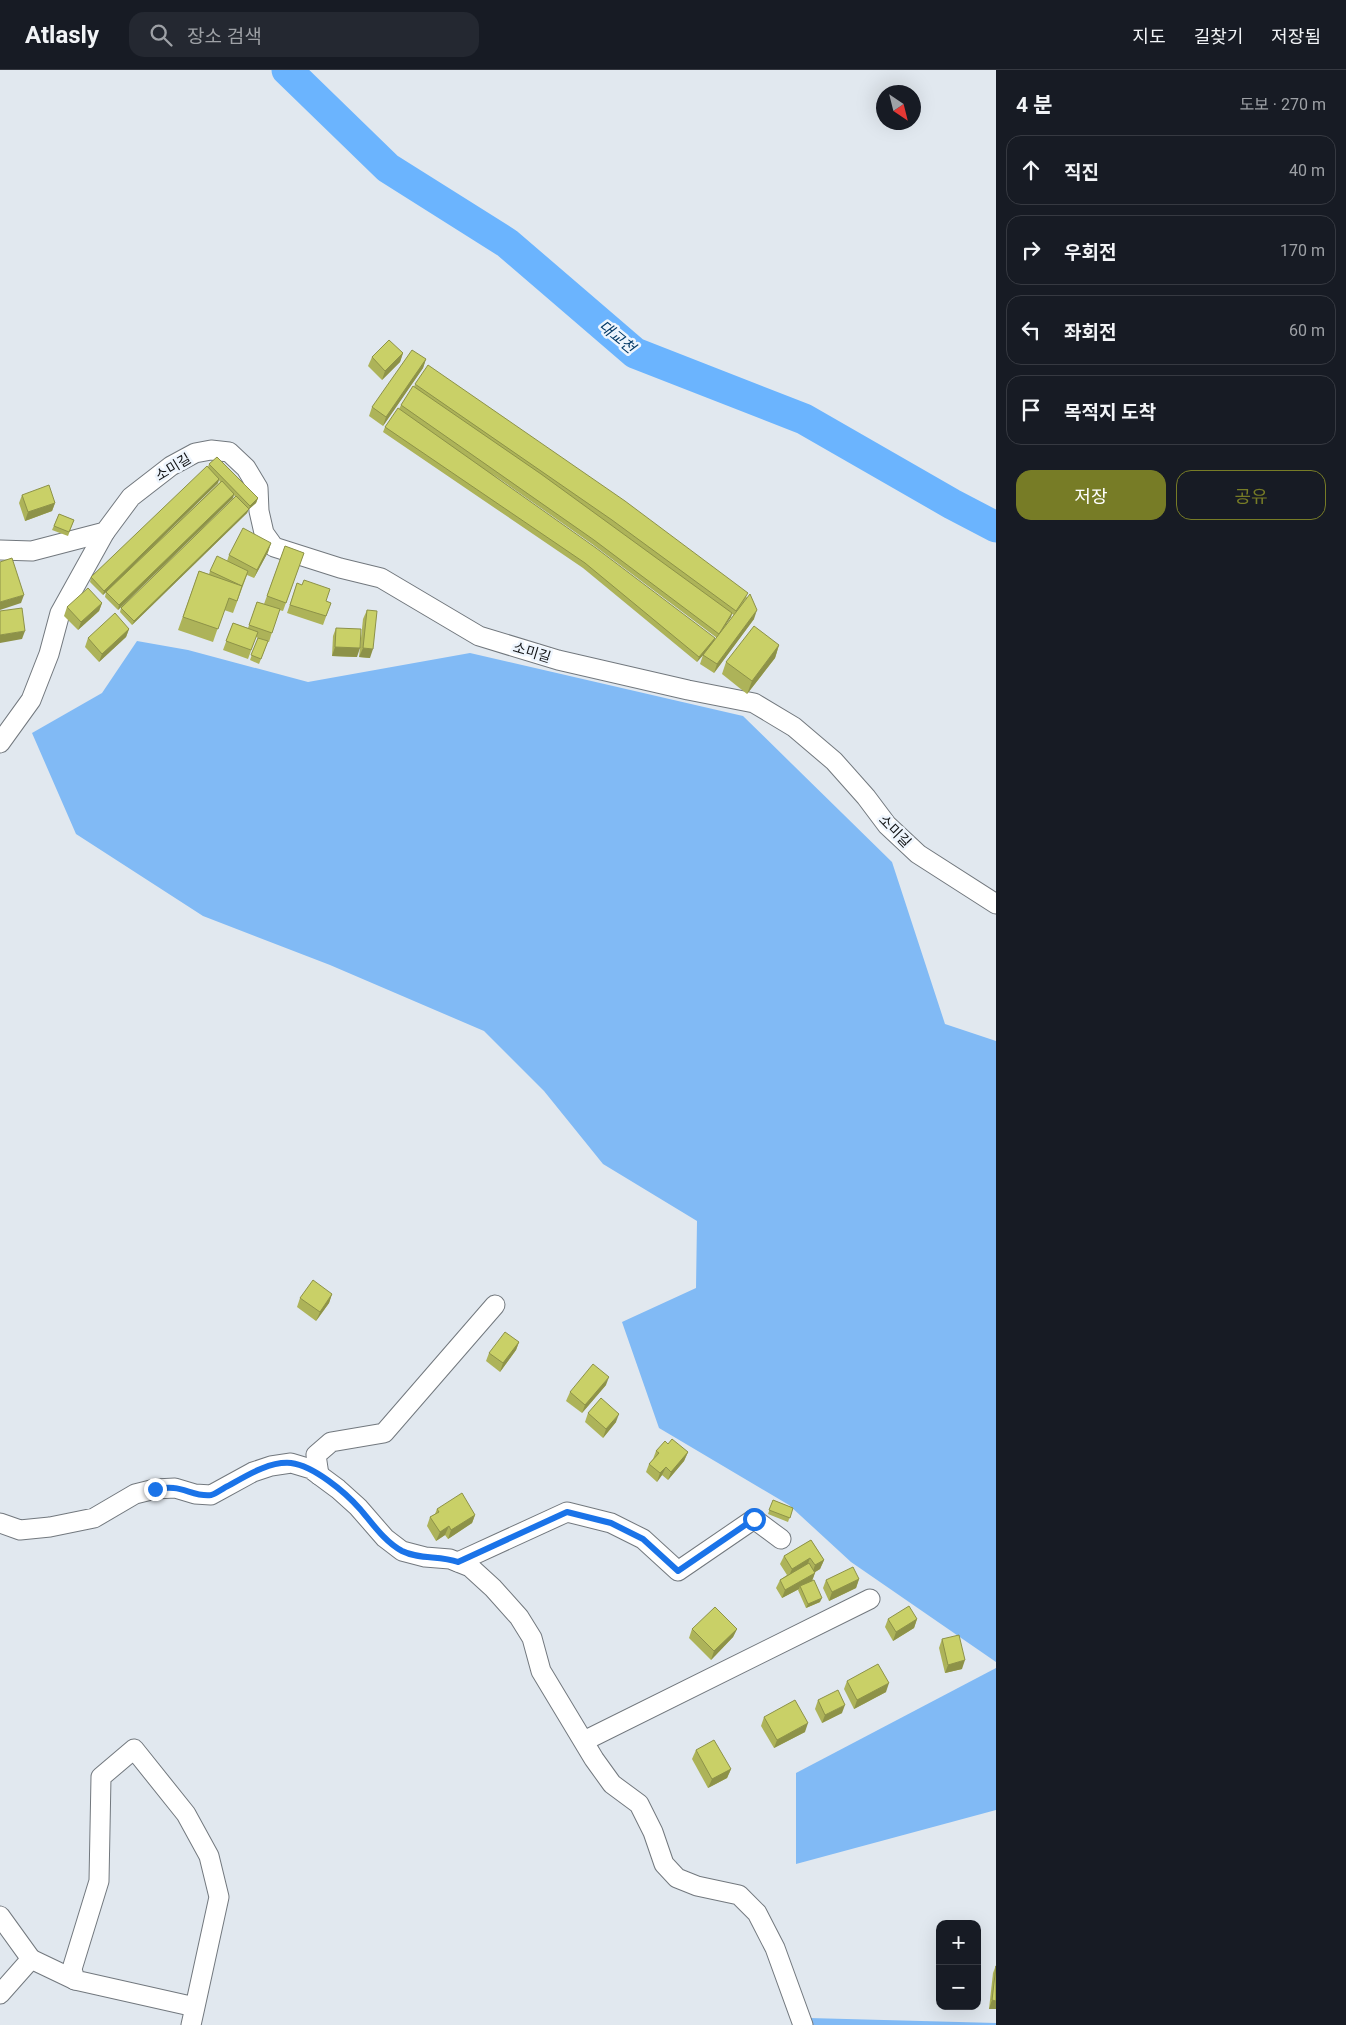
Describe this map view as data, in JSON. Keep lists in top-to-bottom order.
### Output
{
  "streets": {
    "street": ["소미길"]
  },
  "water": ["대교천"],
  "north": "bottom right",
  "page": {
    "header": "Atlasly",
    "search": "장소 검색",
    "nav": ["지도", "길찾기", "저장됨"],
    "heading": ["4 분", "도보 · 270 m"],
    "list": [
      ["직진", "40 m"],
      ["우회전", "170 m"],
      ["좌회전", "60 m"],
      "목적지 도착"
    ],
    "buttons": ["저장", "공유"],
    "map_buttons": ["+", "−"]
  }
}
